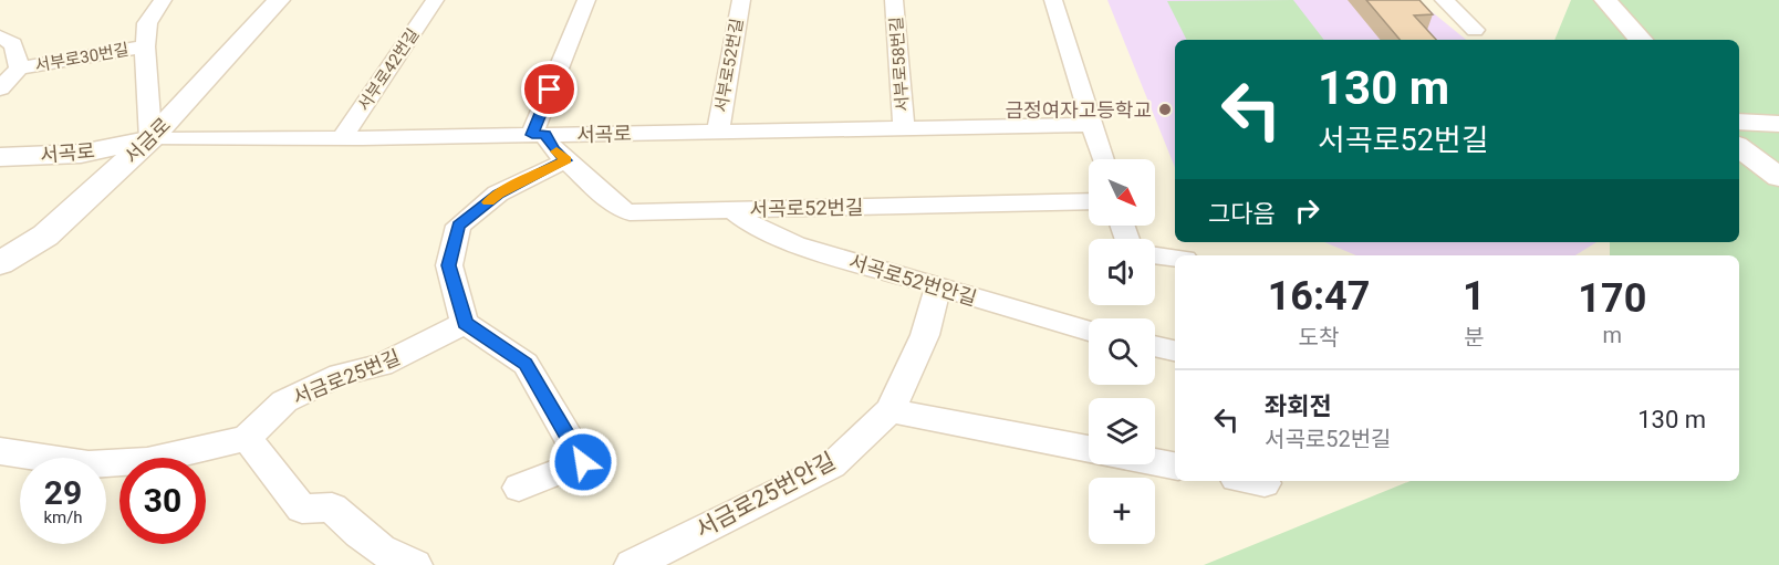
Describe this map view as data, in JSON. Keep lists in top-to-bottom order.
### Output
{
  "streets": {
    "street": [
      "서부로30번길",
      "서부로58번길",
      "서부로52번길",
      "서부로42번길",
      "서곡로",
      "서금로",
      "서곡로52번길",
      "서곡로52번안길",
      "서금로25번길",
      "서금로25번안길"
    ]
  },
  "crossings": [
    ["서부로30번길", "서곡로"],
    ["서부로30번길", "서금로"],
    ["서부로58번길", "서곡로"],
    ["서부로52번길", "서곡로"],
    ["서부로42번길", "서곡로"],
    ["서곡로", "서금로"],
    ["서곡로", "서곡로52번길"],
    ["서곡로52번길", "서곡로52번안길"],
    ["서곡로52번안길", "서금로25번안길"]
  ],
  "places": ["금정여자고등학교"],
  "north": "bottom right",
  "page": {
    "turn": ["130 m", "서곡로52번길"],
    "map_buttons": "+",
    "then": "그다음",
    "eta": [
      "16:47",
      "도착",
      "1",
      "분",
      "170",
      "m"
    ],
    "list": [
      {
        "name": "좌회전",
        "note": "서곡로52번길",
        "value": "130 m"
      }
    ],
    "speed": "29 km/h",
    "limit": "30"
  }
}
